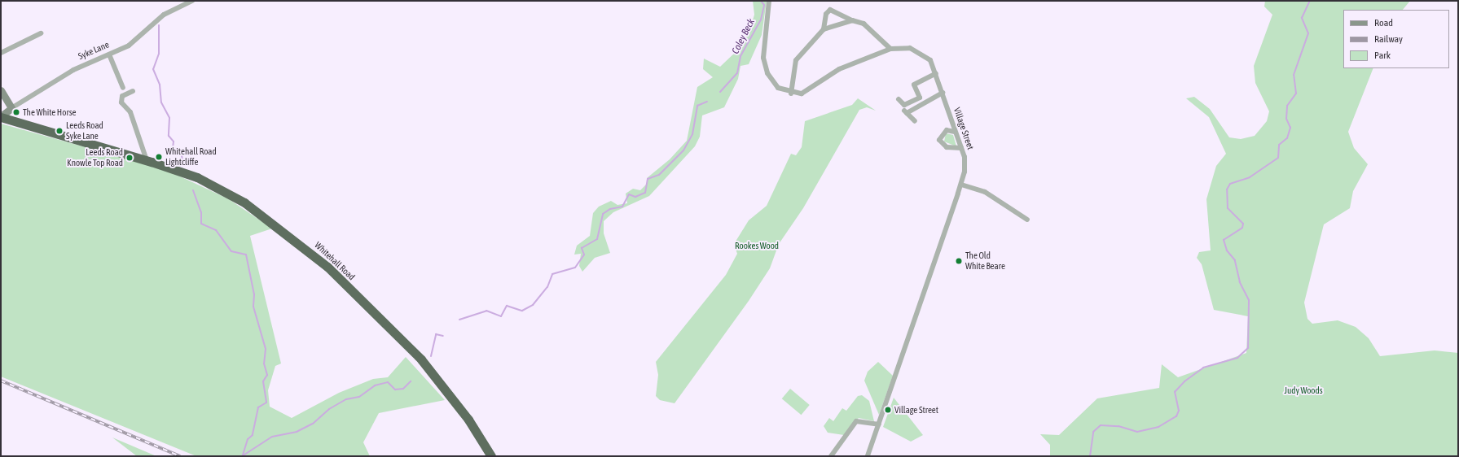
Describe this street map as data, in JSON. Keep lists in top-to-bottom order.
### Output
{
  "streets": {
    "highway": ["Whitehall Road"],
    "street": ["Syke Lane", "Village Street"]
  },
  "crossings": [
    ["Syke Lane", "Whitehall Road"]
  ],
  "water": ["Coley Beck"],
  "parks": ["Rookes Wood", "Judy Woods"],
  "places": [
    "The White Horse",
    "Leeds Road Syke Lane",
    "Whitehall Road Lightcliffe",
    "Leeds Road Knowle Top Road",
    "The Old White Beare",
    "Village Street"
  ],
  "legend": ["Road", "Railway", "Park"]
}
